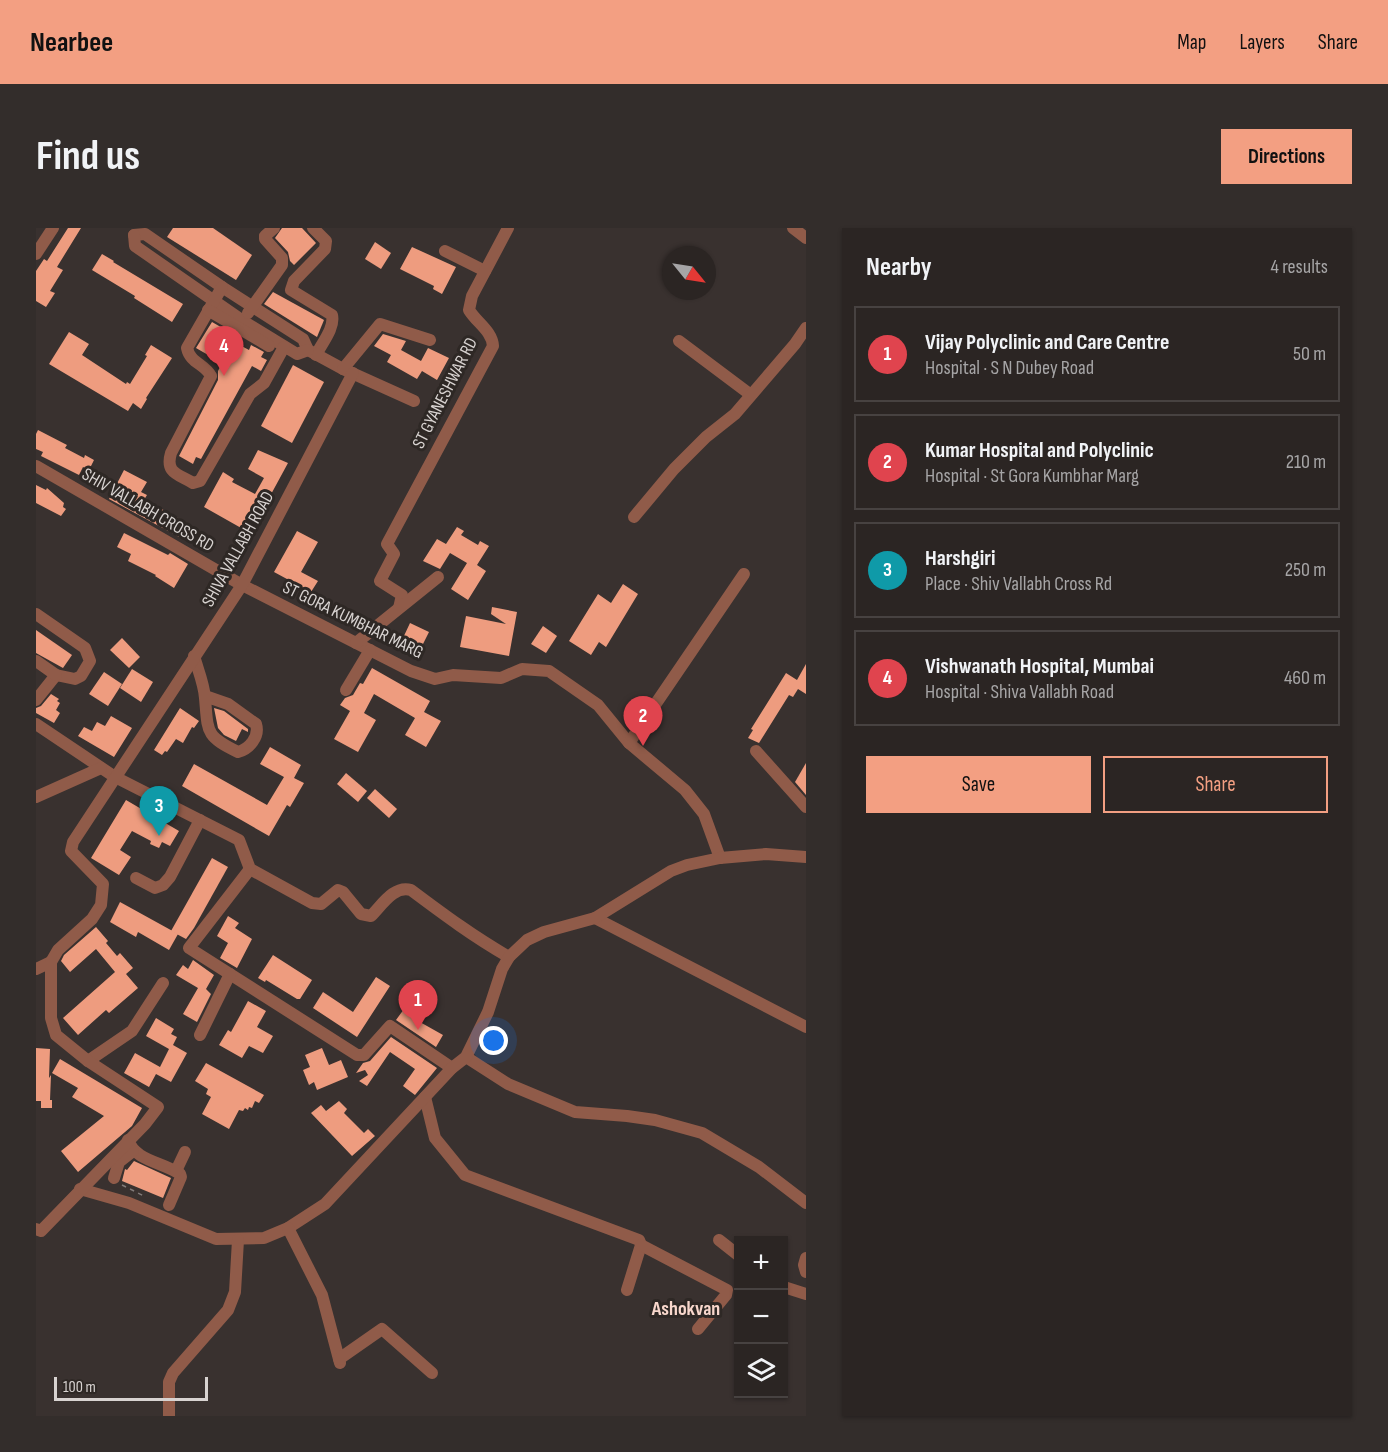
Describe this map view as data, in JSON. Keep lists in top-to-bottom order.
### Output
{
  "streets": {
    "street": [
      "ST GYANESHWAR RD",
      "SHIV VALLABH CROSS RD",
      "SHIVA VALLABH ROAD",
      "ST GORA KUMBHAR MARG"
    ]
  },
  "crossings": [
    ["SHIV VALLABH CROSS RD", "SHIVA VALLABH ROAD"],
    ["SHIV VALLABH CROSS RD", "ST GORA KUMBHAR MARG"],
    ["SHIVA VALLABH ROAD", "ST GORA KUMBHAR MARG"]
  ],
  "districts": ["Ashokvan"],
  "scale_bar": "100 m",
  "north": "bottom right",
  "page": {
    "header": "Nearbee",
    "nav": ["Map", "Layers", "Share"],
    "buttons": [
      "Directions",
      ["Save", "Share"]
    ],
    "title": "Find us",
    "heading": ["Nearby", "4 results"],
    "list": [
      {
        "mark": "1",
        "name": "Vijay Polyclinic and Care Centre",
        "note": "Hospital · S N Dubey Road",
        "value": "50 m"
      },
      {
        "mark": "2",
        "name": "Kumar Hospital and Polyclinic",
        "note": "Hospital · St Gora Kumbhar Marg",
        "value": "210 m"
      },
      {
        "mark": "3",
        "name": "Harshgiri",
        "note": "Place · Shiv Vallabh Cross Rd",
        "value": "250 m"
      },
      {
        "mark": "4",
        "name": "Vishwanath Hospital, Mumbai",
        "note": "Hospital · Shiva Vallabh Road",
        "value": "460 m"
      }
    ],
    "pins": [
      "4",
      "2",
      "3",
      "1"
    ],
    "map_buttons": ["+", "−"],
    "scale": "100 m"
  }
}
